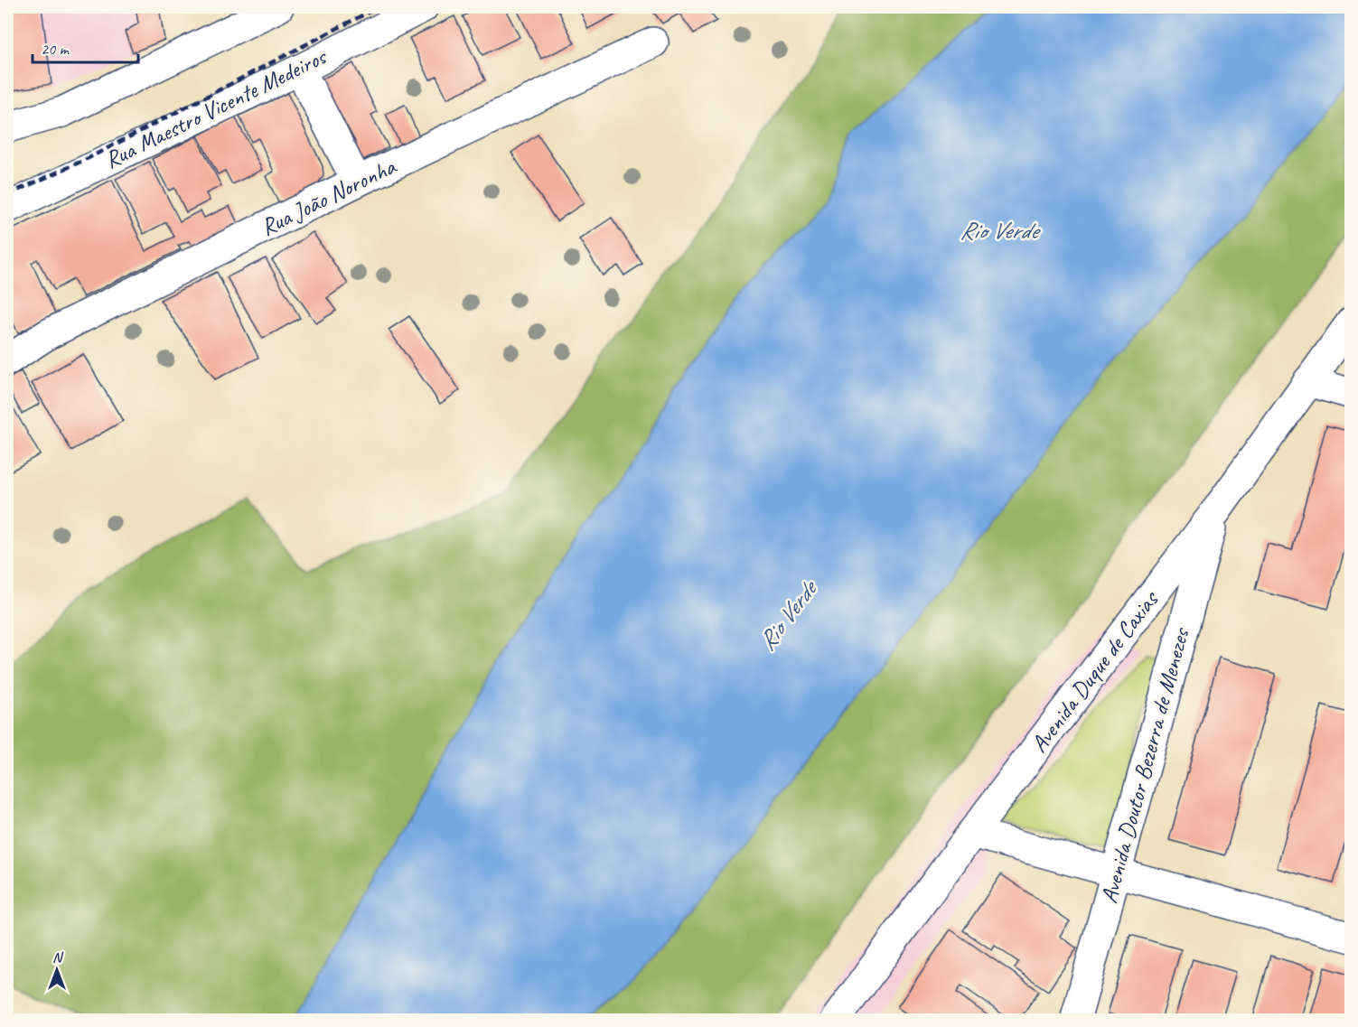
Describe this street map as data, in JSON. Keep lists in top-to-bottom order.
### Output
{
  "streets": {
    "street": [
      "Rua Maestro Vicente Medeiros",
      "Rua João Noronha",
      "Avenida Duque de Caxias",
      "Avenida Doutor Bezerra de Menezes"
    ]
  },
  "crossings": [
    ["Avenida Duque de Caxias", "Avenida Doutor Bezerra de Menezes"]
  ],
  "water": ["Rio Verde"],
  "scale_bar": "20 m",
  "north": "top"
}
